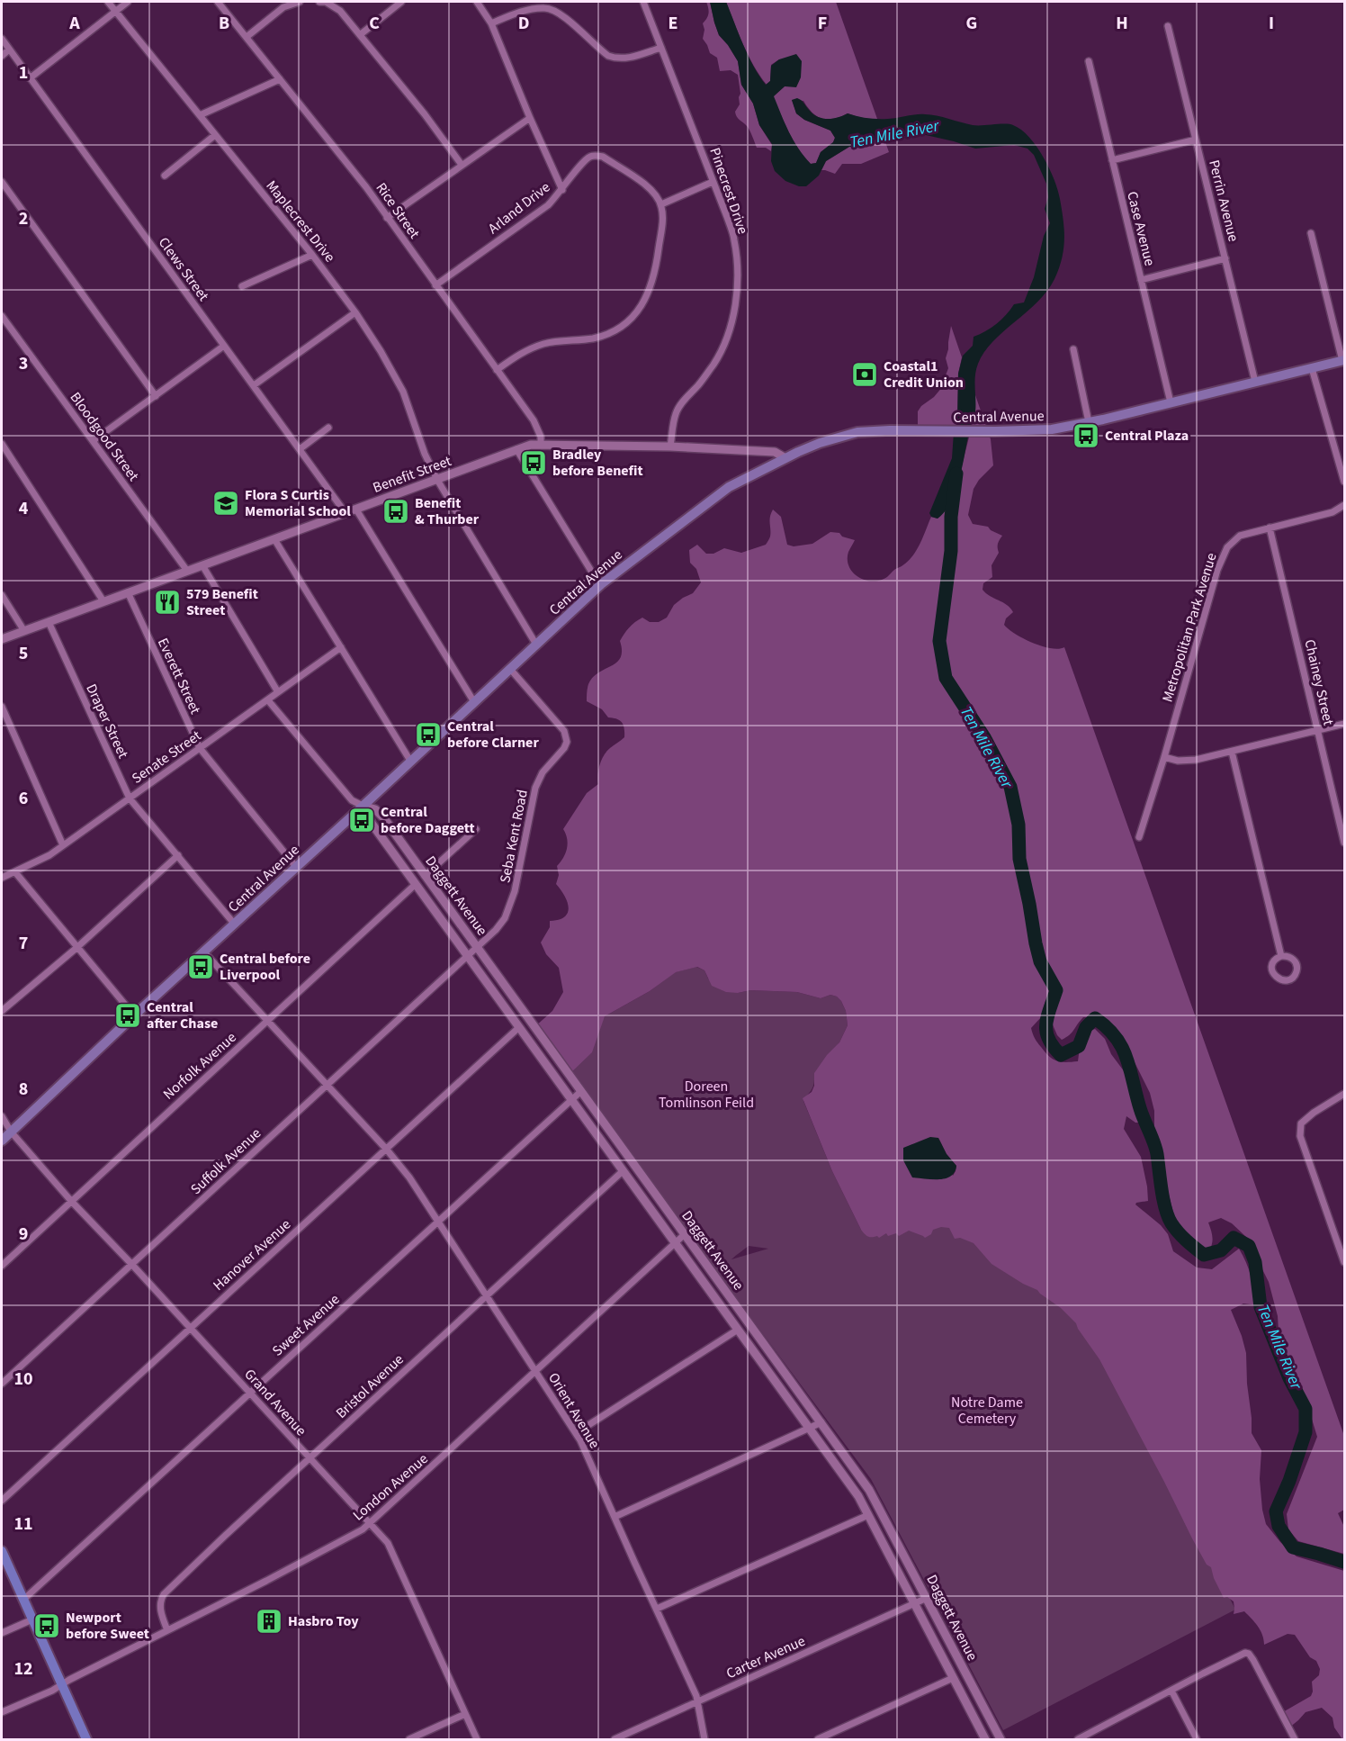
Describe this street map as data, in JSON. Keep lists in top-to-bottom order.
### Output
{
  "streets": {
    "main road": ["Central Avenue"],
    "street": [
      "Pinecrest Drive",
      "Perrin Avenue",
      "Arland Drive",
      "Rice Street",
      "Maplecrest Drive",
      "Case Avenue",
      "Clews Street",
      "Bloodgood Street",
      "Benefit Street",
      "Metropolitan Park Avenue",
      "Everett Street",
      "Chainey Street",
      "Draper Street",
      "Senate Street",
      "Seba Kent Road",
      "Daggett Avenue",
      "Norfolk Avenue",
      "Suffolk Avenue",
      "Hanover Avenue",
      "Sweet Avenue",
      "Bristol Avenue",
      "Grand Avenue",
      "Orient Avenue",
      "London Avenue",
      "Carter Avenue"
    ]
  },
  "crossings": [
    ["Pinecrest Drive", "Benefit Street"],
    ["Perrin Avenue", "Central Avenue"],
    ["Arland Drive", "Rice Street"],
    ["Rice Street", "Benefit Street"],
    ["Maplecrest Drive", "Central Avenue"],
    ["Maplecrest Drive", "Benefit Street"],
    ["Case Avenue", "Central Avenue"],
    ["Clews Street", "Benefit Street"],
    ["Central Avenue", "Benefit Street"],
    ["Central Avenue", "Everett Street"],
    ["Central Avenue", "Draper Street"],
    ["Central Avenue", "Seba Kent Road"],
    ["Central Avenue", "Daggett Avenue"],
    ["Central Avenue", "Grand Avenue"],
    ["Central Avenue", "Orient Avenue"],
    ["Bloodgood Street", "Benefit Street"],
    ["Benefit Street", "Everett Street"],
    ["Benefit Street", "Draper Street"],
    ["Metropolitan Park Avenue", "Chainey Street"],
    ["Everett Street", "Senate Street"],
    ["Draper Street", "Senate Street"],
    ["Senate Street", "Daggett Avenue"],
    ["Seba Kent Road", "Daggett Avenue"],
    ["Seba Kent Road", "Suffolk Avenue"],
    ["Daggett Avenue", "Norfolk Avenue"],
    ["Daggett Avenue", "Suffolk Avenue"],
    ["Daggett Avenue", "Hanover Avenue"],
    ["Daggett Avenue", "Sweet Avenue"],
    ["Daggett Avenue", "Bristol Avenue"],
    ["Daggett Avenue", "London Avenue"],
    ["Daggett Avenue", "Carter Avenue"],
    ["Norfolk Avenue", "Grand Avenue"],
    ["Norfolk Avenue", "Orient Avenue"],
    ["Suffolk Avenue", "Grand Avenue"],
    ["Suffolk Avenue", "Orient Avenue"],
    ["Hanover Avenue", "Grand Avenue"],
    ["Hanover Avenue", "Orient Avenue"],
    ["Sweet Avenue", "Grand Avenue"],
    ["Sweet Avenue", "Orient Avenue"],
    ["Bristol Avenue", "Grand Avenue"],
    ["Bristol Avenue", "Orient Avenue"],
    ["Bristol Avenue", "London Avenue"],
    ["Grand Avenue", "London Avenue"],
    ["Orient Avenue", "London Avenue"],
    ["Orient Avenue", "Carter Avenue"]
  ],
  "water": ["Ten Mile River"],
  "parks": ["Doreen Tomlinson Feild", "Notre Dame Cemetery"],
  "places": {
    "bank": ["Coastal1 Credit Union"],
    "bus stop": [
      "Central Plaza",
      "Bradley before Benefit",
      "Benefit & Thurber",
      "Central before Clarner",
      "Central before Daggett",
      "Central before Liverpool",
      "Central after Chase",
      "Newport before Sweet"
    ],
    "school or university": ["Flora S Curtis Memorial School"],
    "restaurant": ["579 Benefit Street"],
    "building": ["Hasbro Toy"]
  },
  "grid": {
    "columns": [
      "A",
      "B",
      "C",
      "D",
      "E",
      "F",
      "G",
      "H",
      "I"
    ],
    "rows": [
      "1",
      "2",
      "3",
      "4",
      "5",
      "6",
      "7",
      "8",
      "9",
      "10",
      "11",
      "12"
    ]
  }
}
